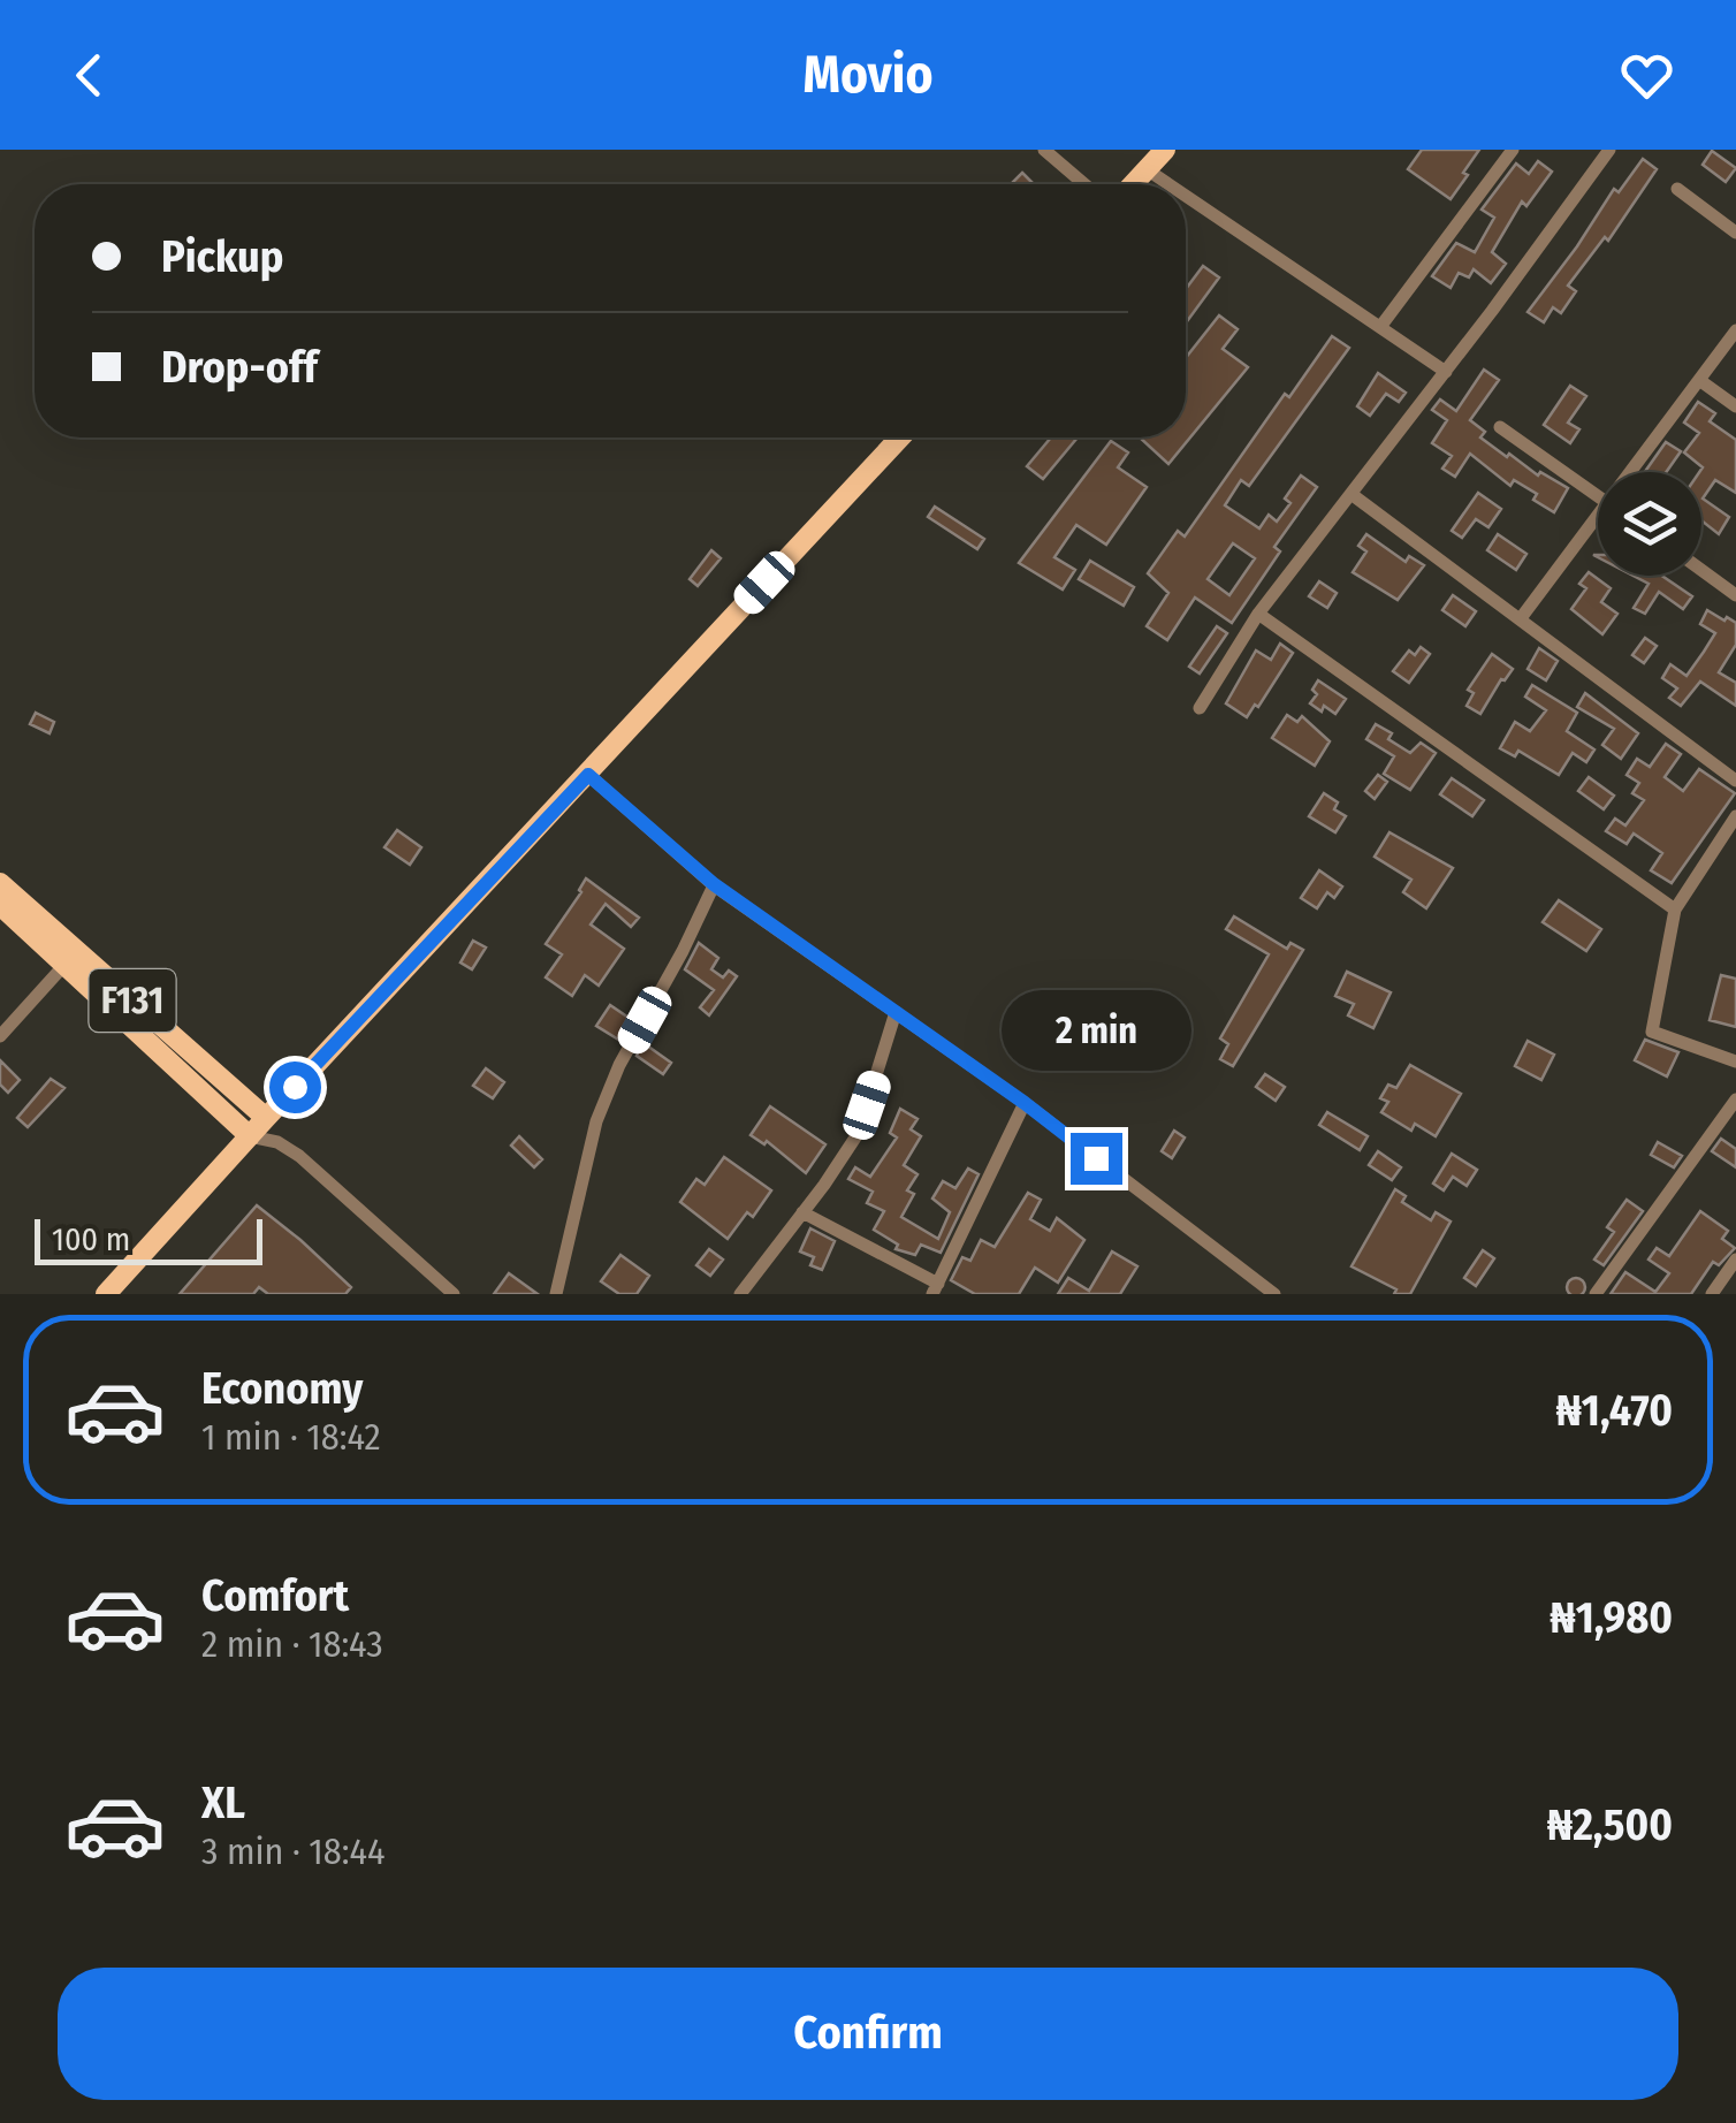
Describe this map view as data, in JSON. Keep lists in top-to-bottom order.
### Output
{
  "streets": {
    "main road": ["F131"]
  },
  "scale_bar": "100 m",
  "page": {
    "header": "Movio",
    "banner": ["Pickup", "Drop-off"],
    "bubble": "2 min",
    "scale": "100 m",
    "list": [
      {
        "name": "Economy",
        "note": "1 min · 18:42",
        "value": "₦1,470"
      },
      {
        "name": "Comfort",
        "note": "2 min · 18:43",
        "value": "₦1,980"
      },
      {
        "name": "XL",
        "note": "3 min · 18:44",
        "value": "₦2,500"
      }
    ],
    "buttons": "Confirm"
  }
}
